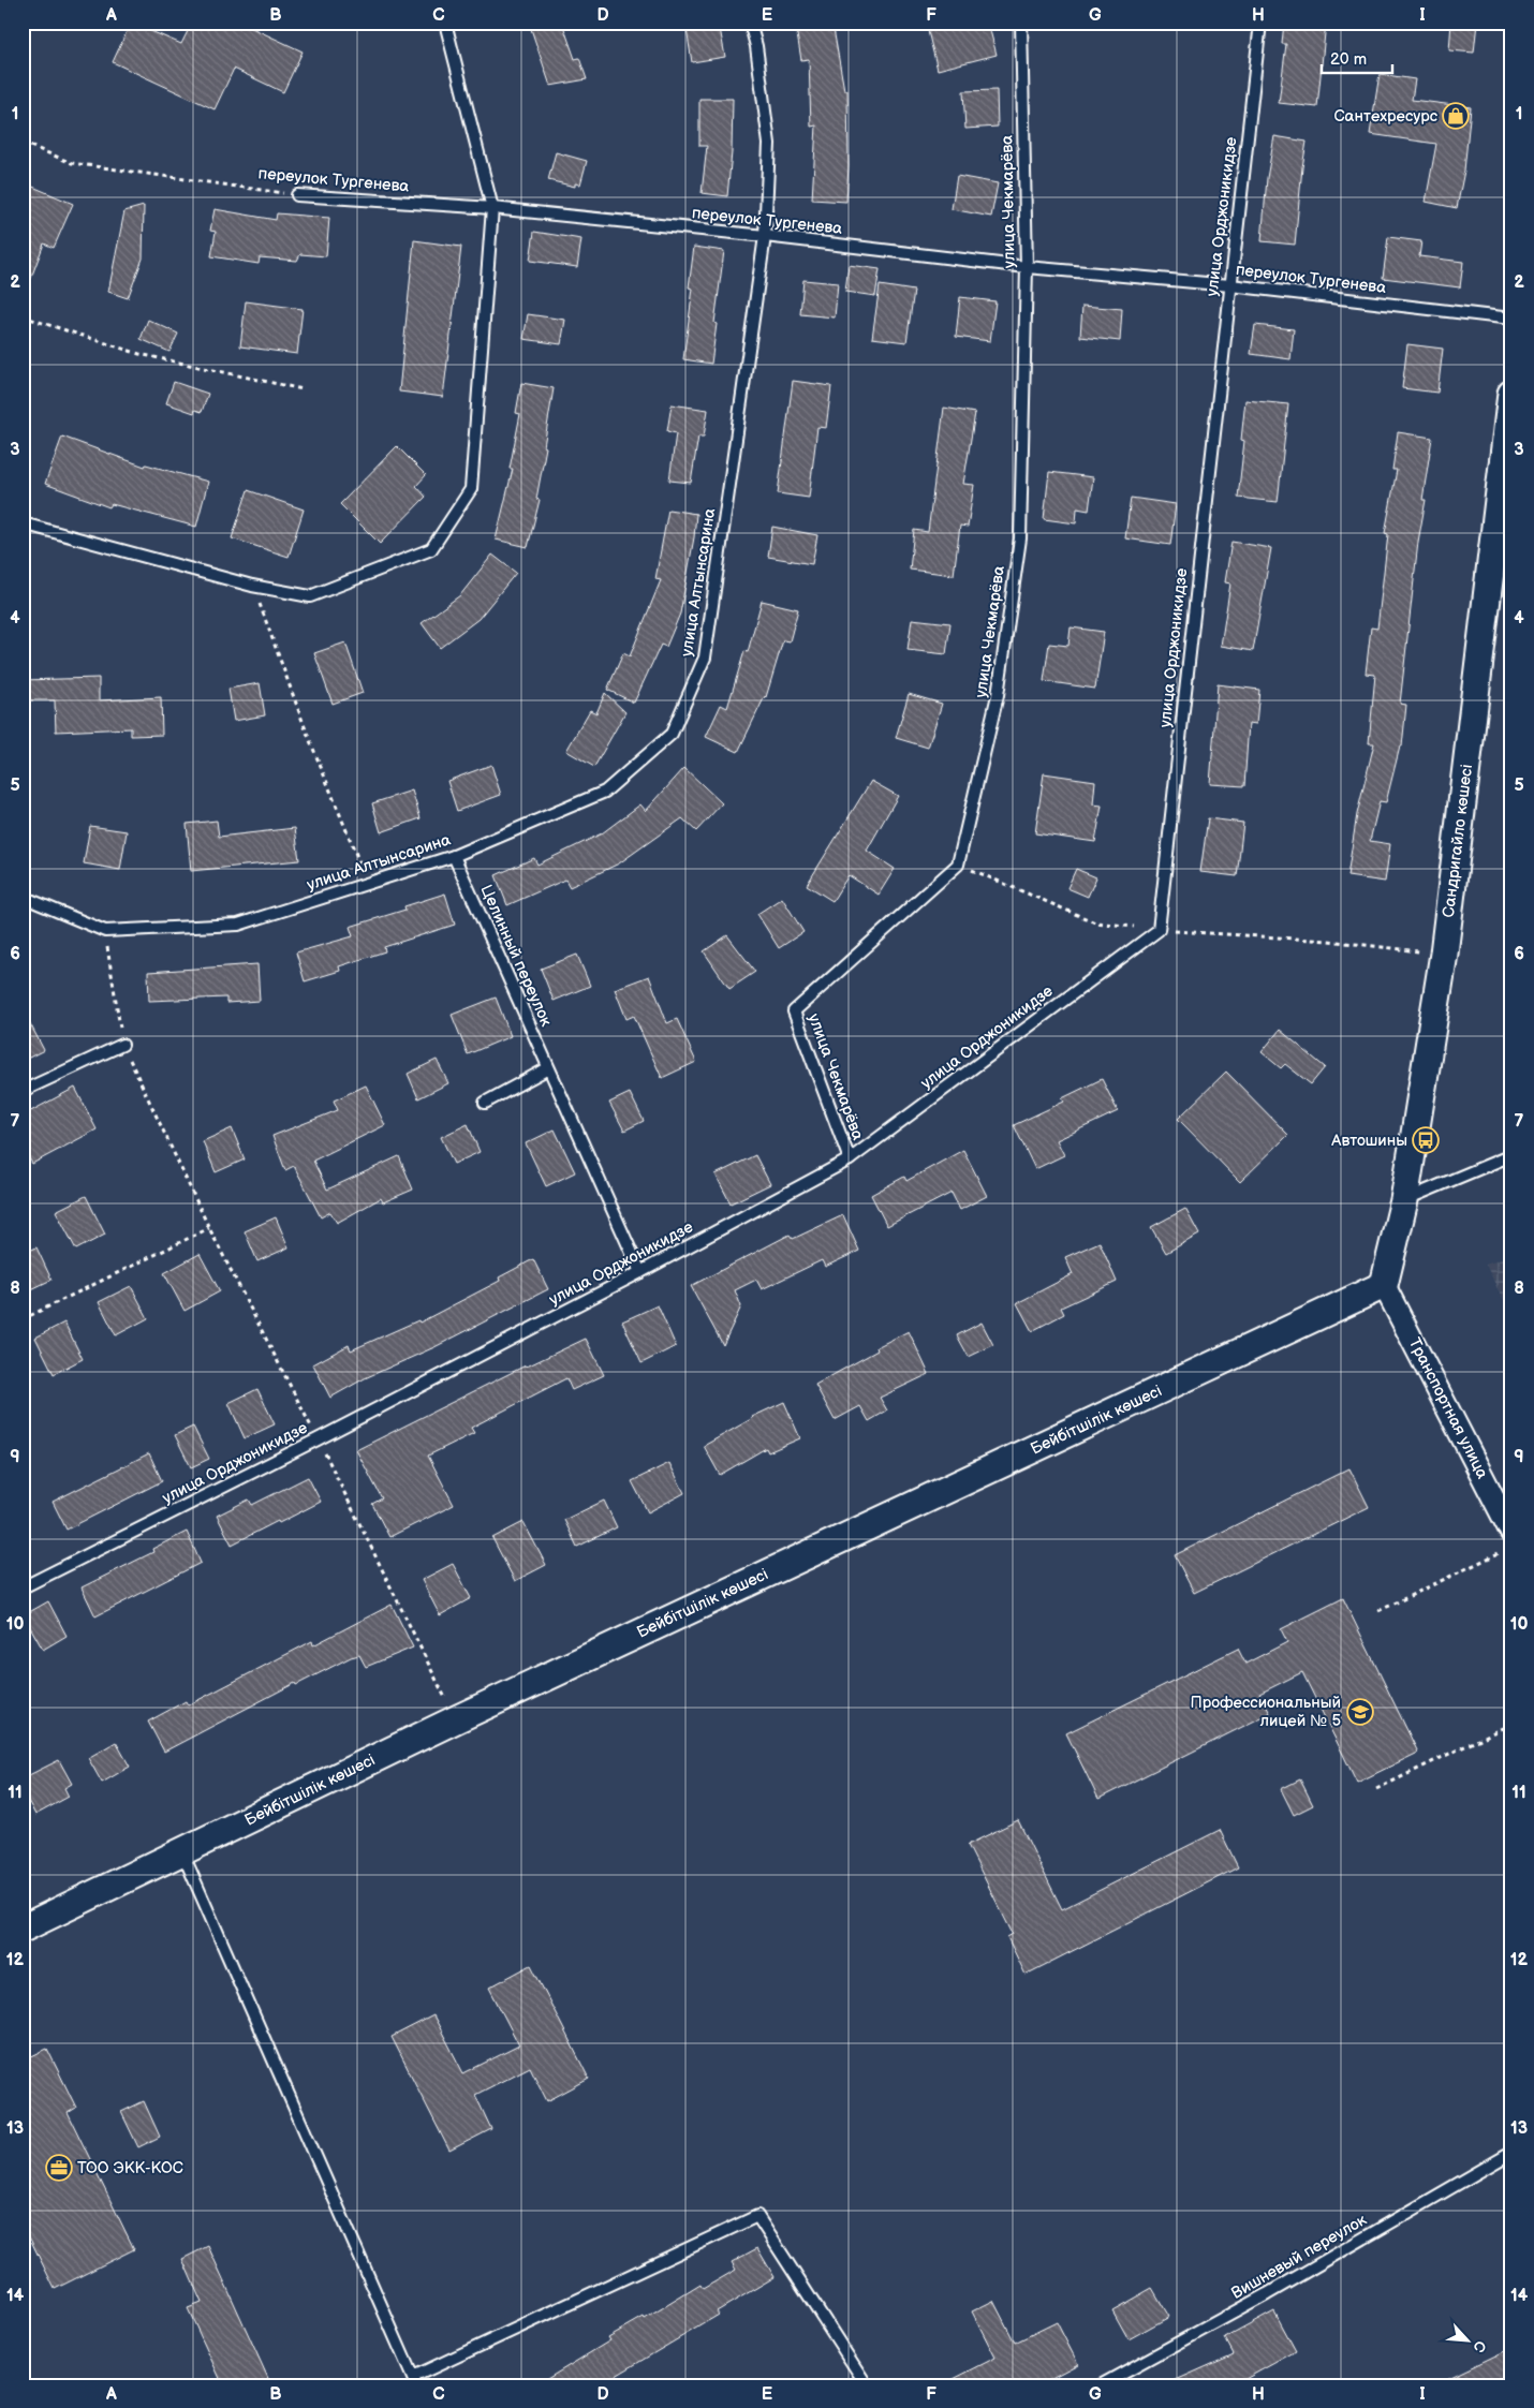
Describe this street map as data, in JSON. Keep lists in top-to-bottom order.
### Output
{
  "streets": {
    "street": ["Сандригайло көшесі", "Транспортная улица", "Бейбітшілік көшесі"],
    "lane": [
      "переулок Тургенева",
      "улица Чекмарёва",
      "улица Орджоникидзе",
      "улица Алтынсарина",
      "Целинный переулок",
      "Вишневый переулок"
    ]
  },
  "crossings": [
    ["переулок Тургенева", "улица Чекмарёва"],
    ["переулок Тургенева", "улица Орджоникидзе"],
    ["переулок Тургенева", "улица Алтынсарина"],
    ["улица Чекмарёва", "улица Орджоникидзе"],
    ["улица Орджоникидзе", "Целинный переулок"],
    ["улица Алтынсарина", "Целинный переулок"],
    ["Сандригайло көшесі", "Транспортная улица"],
    ["Сандригайло көшесі", "Бейбітшілік көшесі"],
    ["Транспортная улица", "Бейбітшілік көшесі"]
  ],
  "places": {
    "shop": ["Сантехресурс"],
    "bus stop": ["Автошины"],
    "school or university": ["Профессиональный лицей № 5"],
    "office": ["ТОО ЭКК-КОС"]
  },
  "scale_bar": "20 m",
  "north": "bottom right",
  "grid": {
    "columns": [
      "A",
      "B",
      "C",
      "D",
      "E",
      "F",
      "G",
      "H",
      "I"
    ],
    "rows": [
      "1",
      "2",
      "3",
      "4",
      "5",
      "6",
      "7",
      "8",
      "9",
      "10",
      "11",
      "12",
      "13",
      "14"
    ]
  }
}
